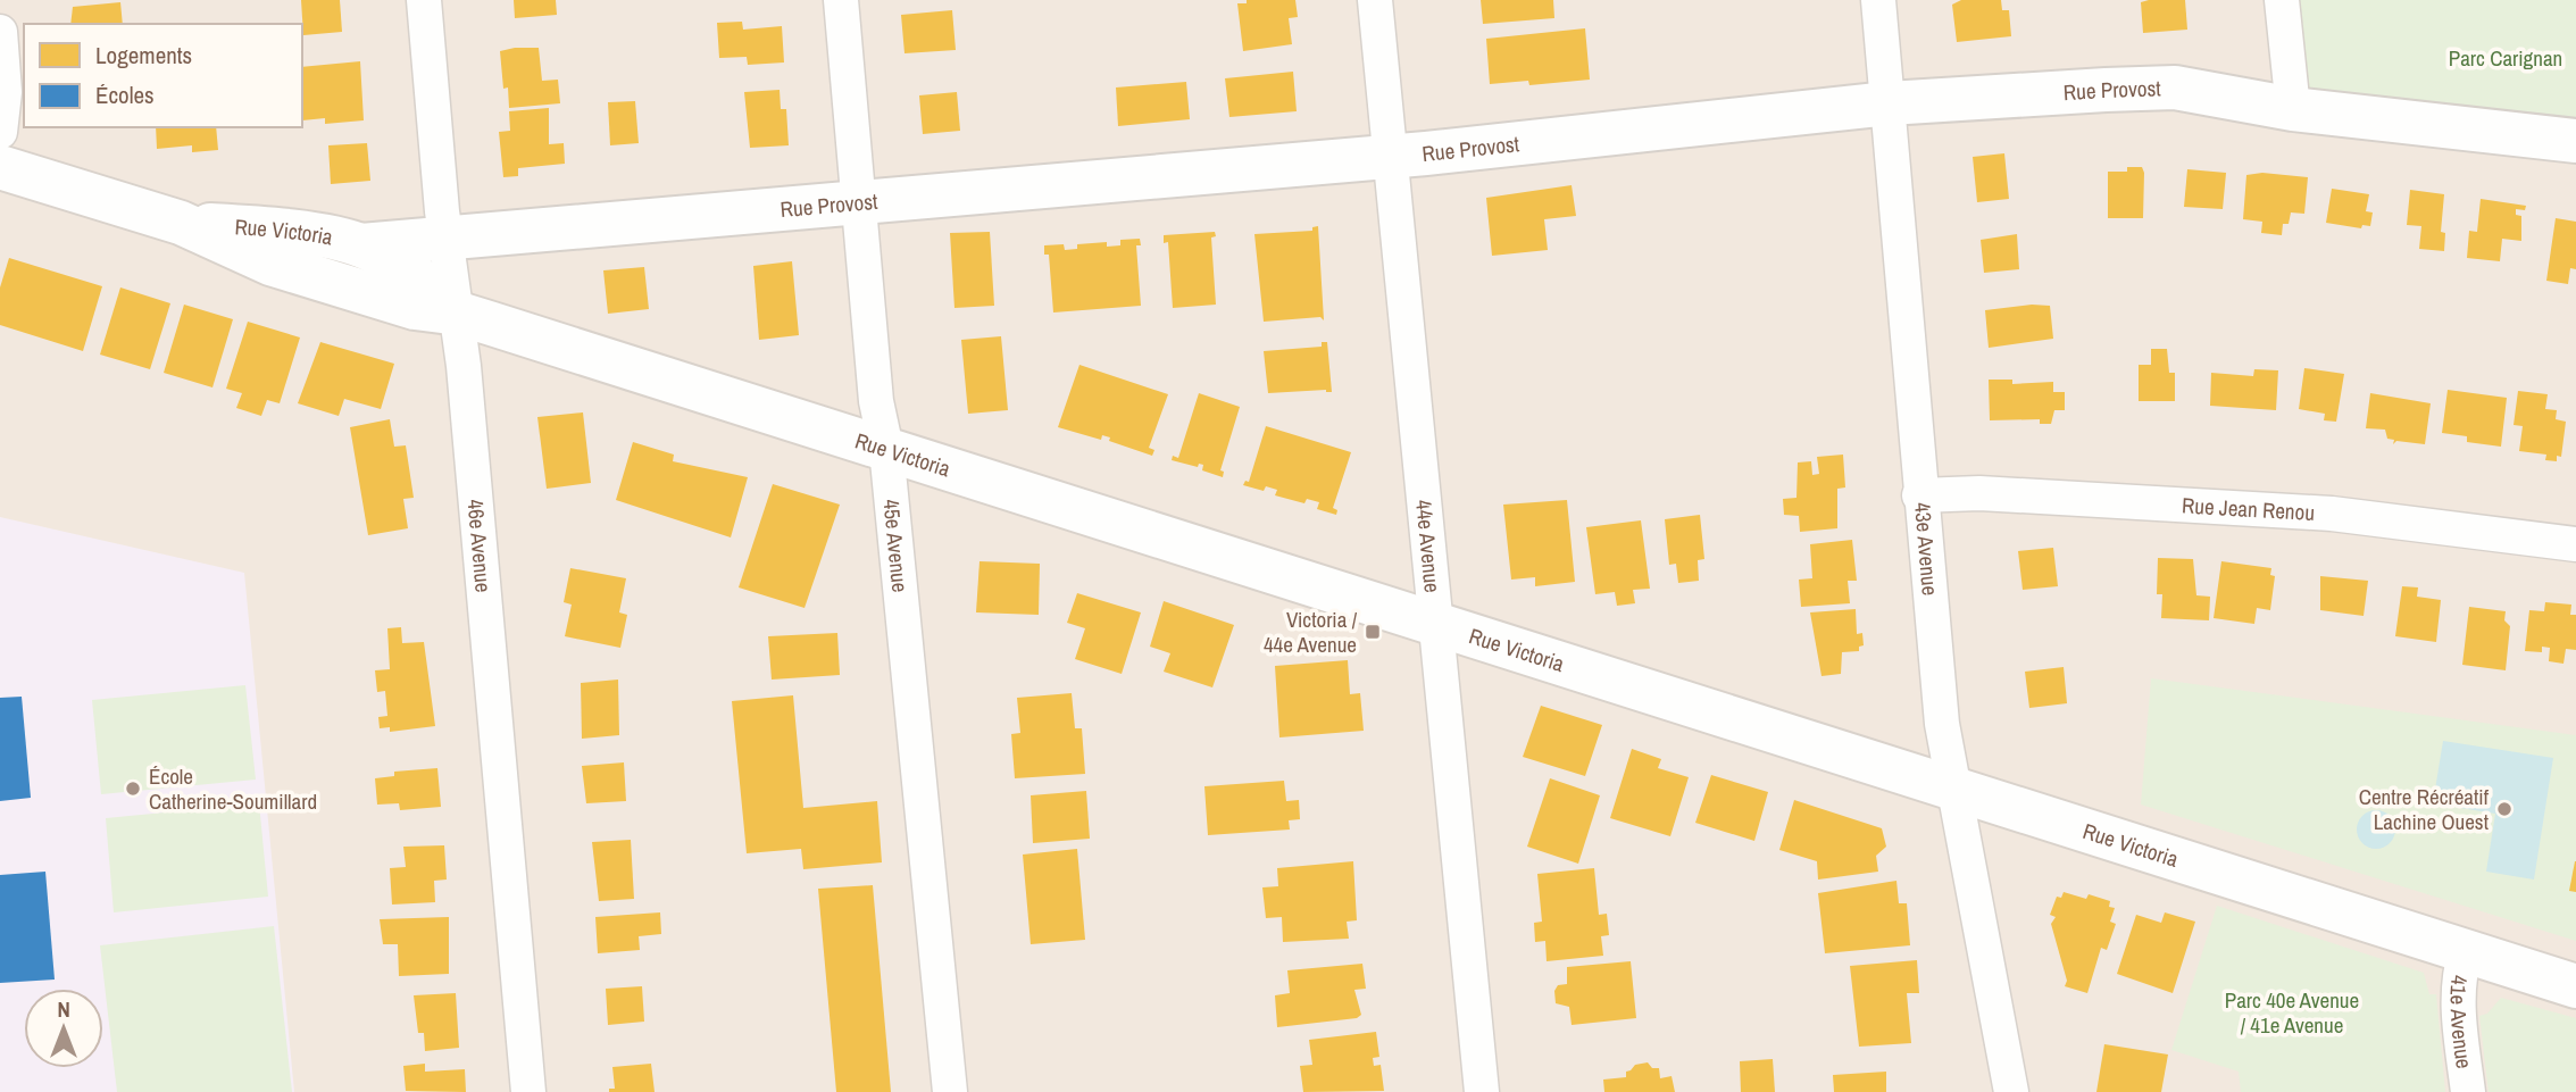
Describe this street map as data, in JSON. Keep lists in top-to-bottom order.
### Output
{
  "streets": {
    "main road": ["Rue Provost", "Rue Victoria"],
    "street": [
      "Rue Jean Renou",
      "46e Avenue",
      "45e Avenue",
      "44e Avenue",
      "43e Avenue",
      "41e Avenue"
    ]
  },
  "crossings": [
    ["Rue Provost", "Rue Victoria"],
    ["Rue Provost", "46e Avenue"],
    ["Rue Provost", "45e Avenue"],
    ["Rue Provost", "44e Avenue"],
    ["Rue Provost", "43e Avenue"],
    ["Rue Victoria", "46e Avenue"],
    ["Rue Victoria", "45e Avenue"],
    ["Rue Victoria", "44e Avenue"],
    ["Rue Victoria", "43e Avenue"],
    ["Rue Victoria", "41e Avenue"],
    ["Rue Jean Renou", "43e Avenue"]
  ],
  "parks": ["Parc Carignan", "Parc 40e Avenue / 41e Avenue"],
  "places": {
    "transit": ["Victoria / 44e Avenue"],
    "other": ["École Catherine-Soumillard", "Centre Récréatif Lachine Ouest"]
  },
  "legend": ["Logements", "Écoles"],
  "north": "top"
}
